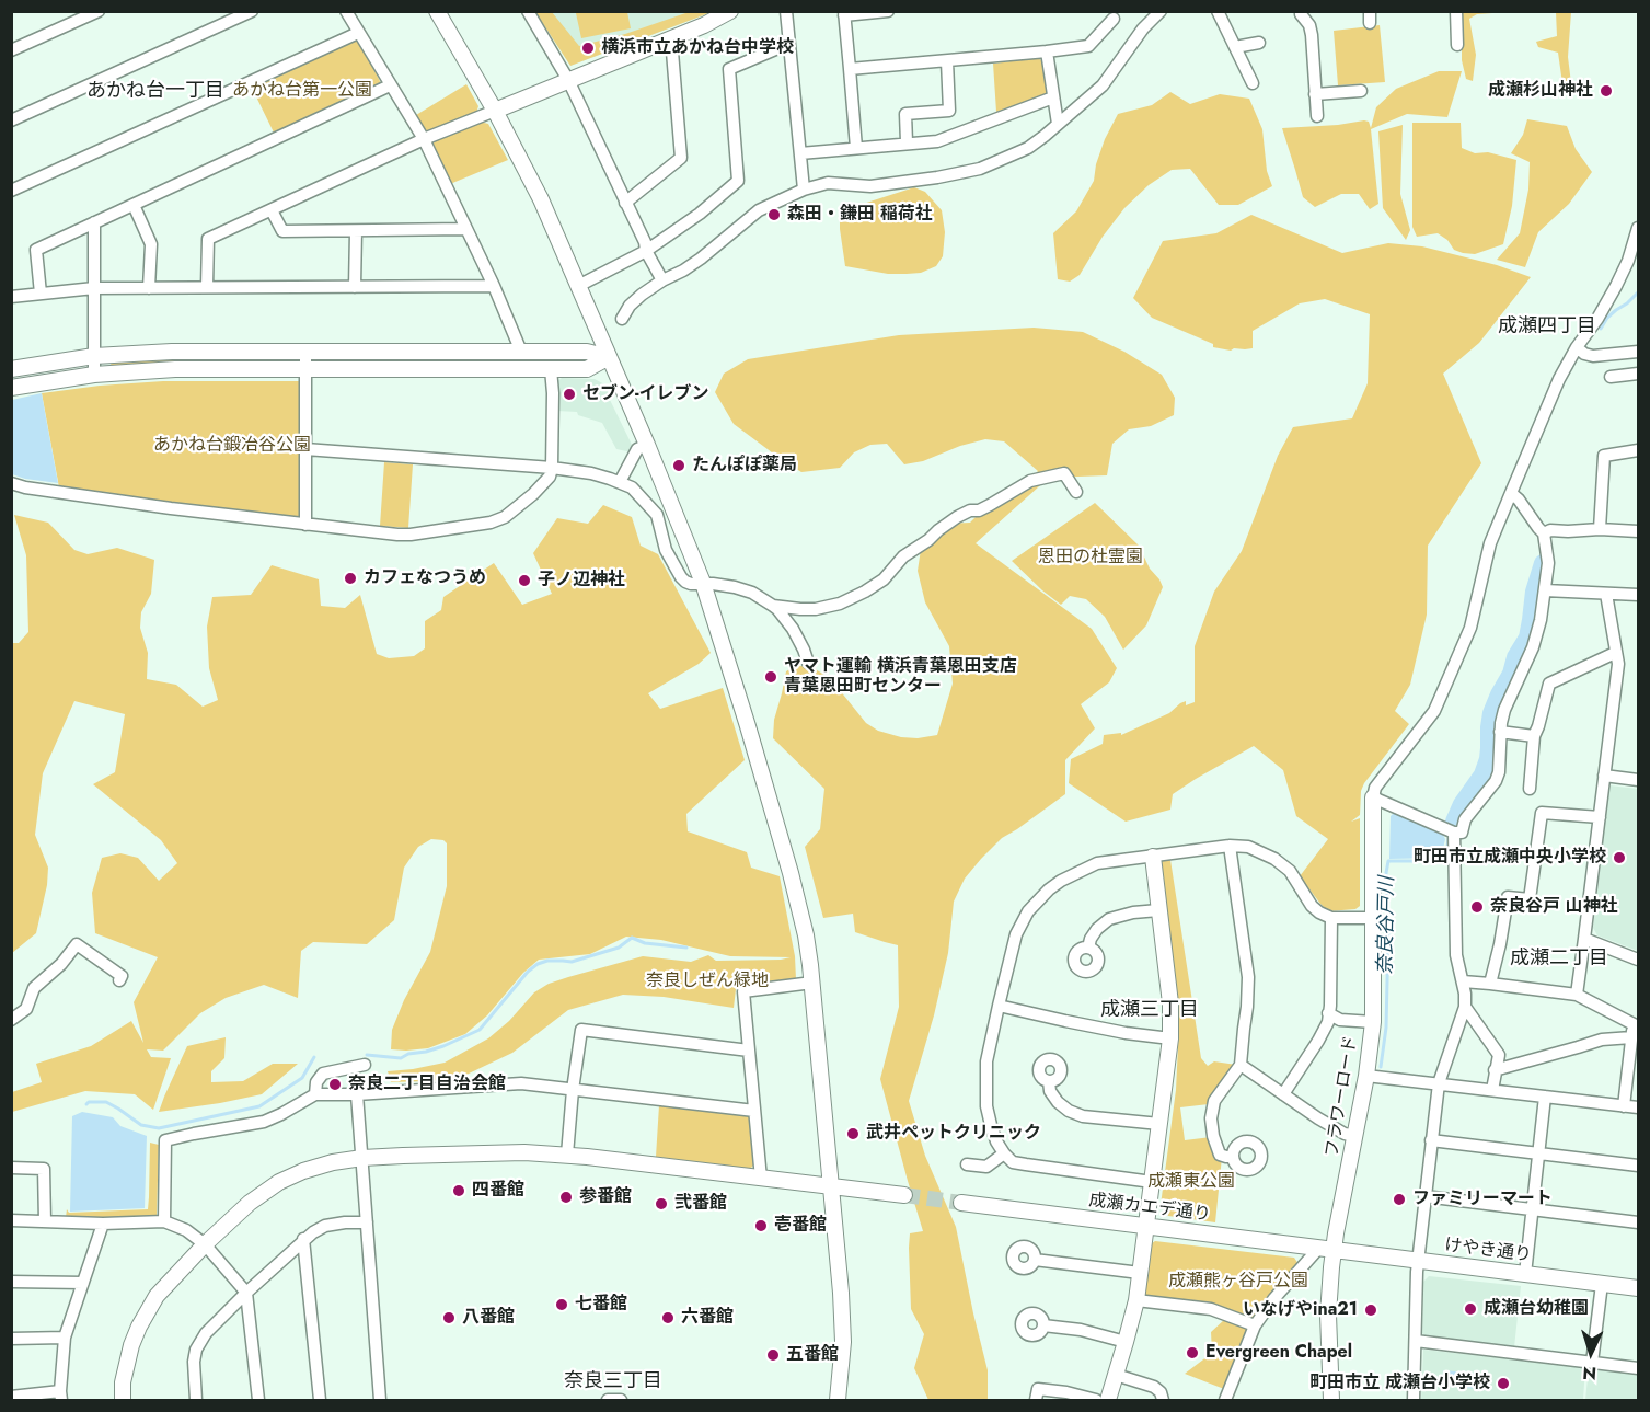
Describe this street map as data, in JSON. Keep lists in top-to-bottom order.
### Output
{
  "streets": {
    "street": ["フラワーロード", "成瀬カエデ通り", "けやき通り"]
  },
  "crossings": [
    ["フラワーロード", "成瀬カエデ通り"],
    ["フラワーロード", "けやき通り"],
    ["成瀬カエデ通り", "けやき通り"]
  ],
  "districts": [
    "あかね台一丁目",
    "成瀬四丁目",
    "成瀬二丁目",
    "成瀬三丁目",
    "奈良三丁目"
  ],
  "water": ["奈良谷戸川"],
  "parks": [
    "あかね台第一公園",
    "あかね台鍛冶谷公園",
    "恩田の杜霊園",
    "奈良しぜん緑地",
    "成瀬東公園",
    "成瀬熊ヶ谷戸公園"
  ],
  "places": [
    "横浜市立あかね台中学校",
    "成瀬杉山神社",
    "森田・鎌田 稲荷社",
    "セブン-イレブン",
    "たんぽぽ薬局",
    "カフェなつうめ",
    "子ノ辺神社",
    "ヤマト運輸 横浜青葉恩田支店 青葉恩田町センター",
    "町田市立成瀬中央小学校",
    "奈良谷戸 山神社",
    "奈良二丁目自治会館",
    "武井ペットクリニック",
    "四番館",
    "参番館",
    "ファミリーマート",
    "弐番館",
    "壱番館",
    "七番館",
    "成瀬台幼稚園",
    "いなげやina21",
    "八番館",
    "六番館",
    "Evergreen Chapel",
    "五番館",
    "町田市立 成瀬台小学校"
  ],
  "north": "bottom"
}
